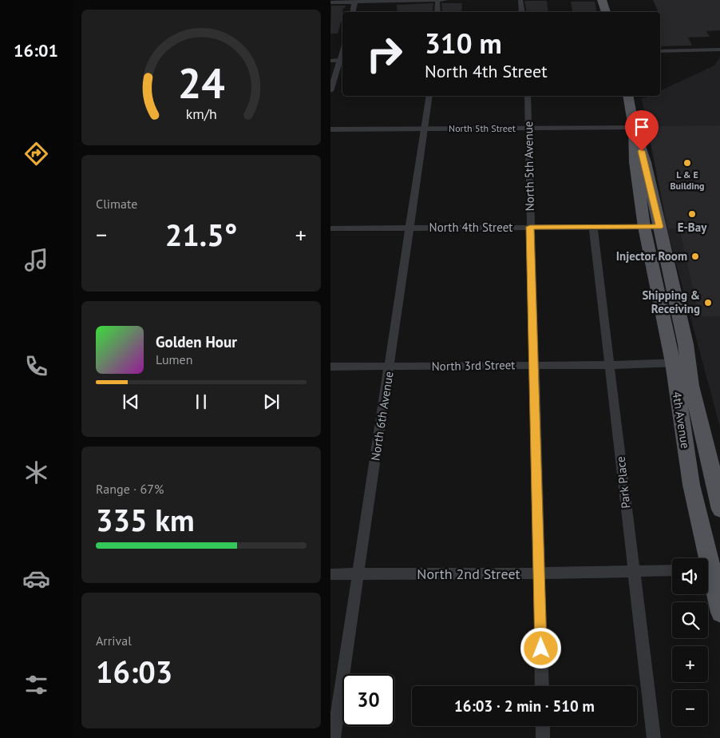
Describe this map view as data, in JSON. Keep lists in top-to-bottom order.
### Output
{
  "streets": {
    "main road": ["4th Avenue"],
    "street": [
      "North 5th Street",
      "North 5th Avenue",
      "North 4th Street",
      "North 3rd Street",
      "North 6th Avenue",
      "Park Place",
      "North 2nd Street"
    ]
  },
  "crossings": [
    ["North 5th Street", "North 5th Avenue"],
    ["North 5th Street", "North 6th Avenue"],
    ["North 5th Street", "4th Avenue"],
    ["North 5th Avenue", "North 4th Street"],
    ["North 5th Avenue", "North 3rd Street"],
    ["North 5th Avenue", "North 2nd Street"],
    ["North 4th Street", "North 6th Avenue"],
    ["North 4th Street", "4th Avenue"],
    ["North 4th Street", "Park Place"],
    ["North 3rd Street", "North 6th Avenue"],
    ["North 3rd Street", "4th Avenue"],
    ["North 3rd Street", "Park Place"],
    ["North 6th Avenue", "North 2nd Street"],
    ["Park Place", "North 2nd Street"]
  ],
  "places": [
    "L & E Building",
    "E-Bay",
    "Injector Room",
    "Shipping & Receiving"
  ],
  "page": {
    "tabs": "16:01",
    "turn": ["310 m", "North 4th Street"],
    "tile": [
      "Climate",
      ["Range · 67%", "335 km"],
      ["Arrival", "16:03"]
    ],
    "heat": ["−", "21.5°", "+"],
    "song": ["Golden Hour", "Lumen"],
    "map_buttons": ["+", "−"],
    "limit": "30",
    "trip": "16:03 · 2 min · 510 m",
    "gauge": ["24", "km/h"]
  }
}
